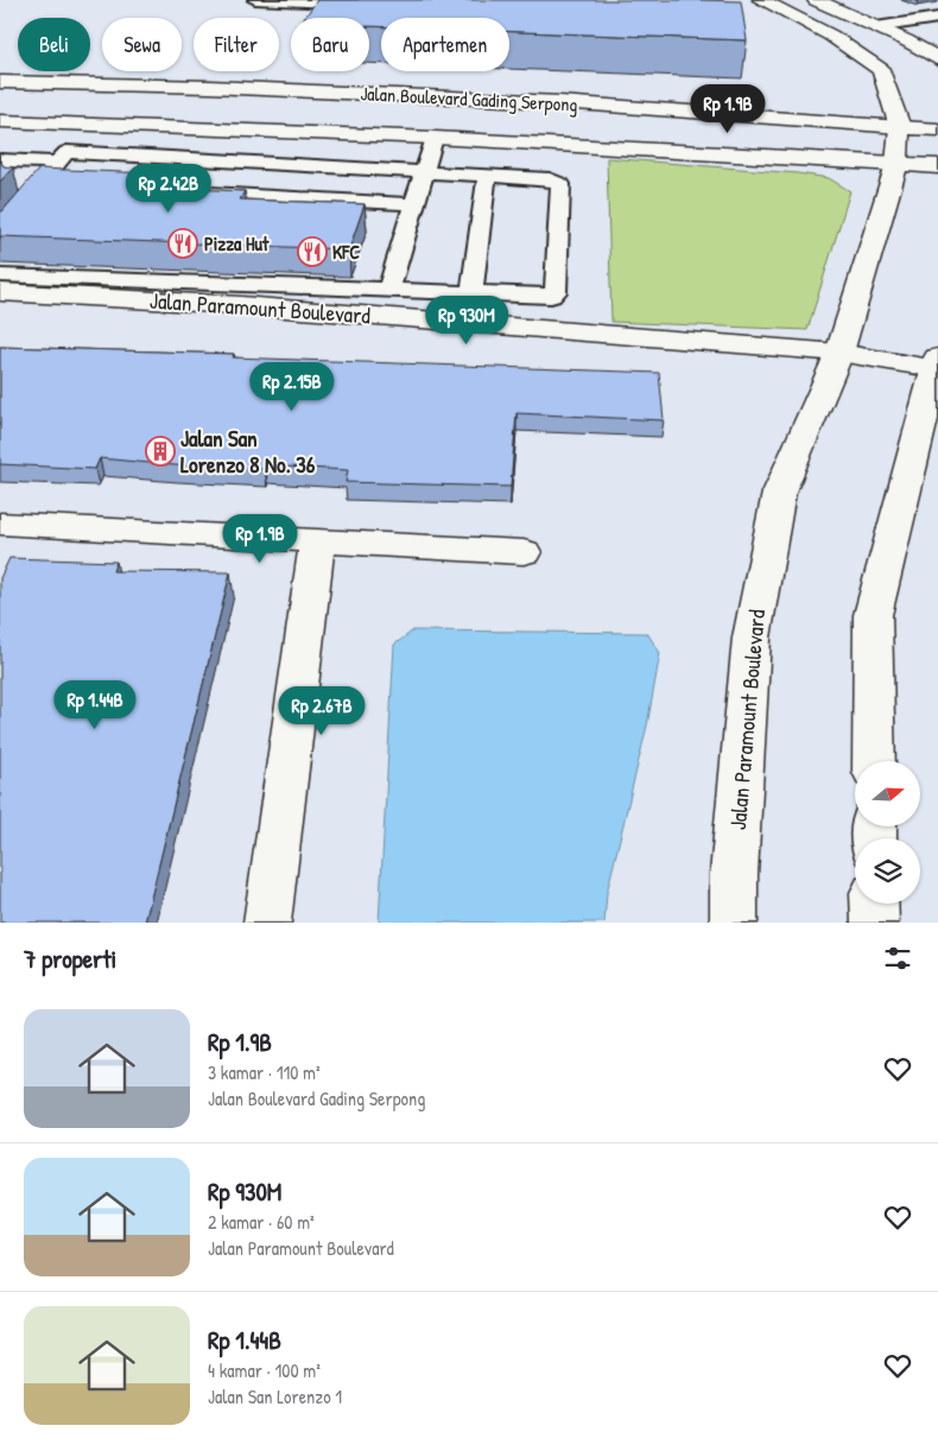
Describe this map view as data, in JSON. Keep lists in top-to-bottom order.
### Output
{
  "streets": {
    "main road": ["Jalan Boulevard Gading Serpong", "Jalan Paramount Boulevard"]
  },
  "crossings": [
    ["Jalan Boulevard Gading Serpong", "Jalan Paramount Boulevard"]
  ],
  "places": {
    "restaurant": ["Pizza Hut", "KFC"],
    "building": ["Jalan San Lorenzo 8 No. 36"]
  },
  "north": "right",
  "page": {
    "chip": [
      "Beli",
      "Sewa",
      "Filter",
      "Baru",
      "Apartemen"
    ],
    "price": [
      "Rp 1.9B",
      "Rp 2.42B",
      "Rp 930M",
      "Rp 2.15B",
      "Rp 1.9B",
      "Rp 1.44B",
      "Rp 2.67B"
    ],
    "heading": "7 properti",
    "list": [
      {
        "name": "Rp 1.9B",
        "note": "3 kamar · 110 m² · Jalan Boulevard Gading Serpong"
      },
      {
        "name": "Rp 930M",
        "note": "2 kamar · 60 m² · Jalan Paramount Boulevard"
      },
      {
        "name": "Rp 1.44B",
        "note": "4 kamar · 100 m² · Jalan San Lorenzo 1"
      }
    ]
  }
}
